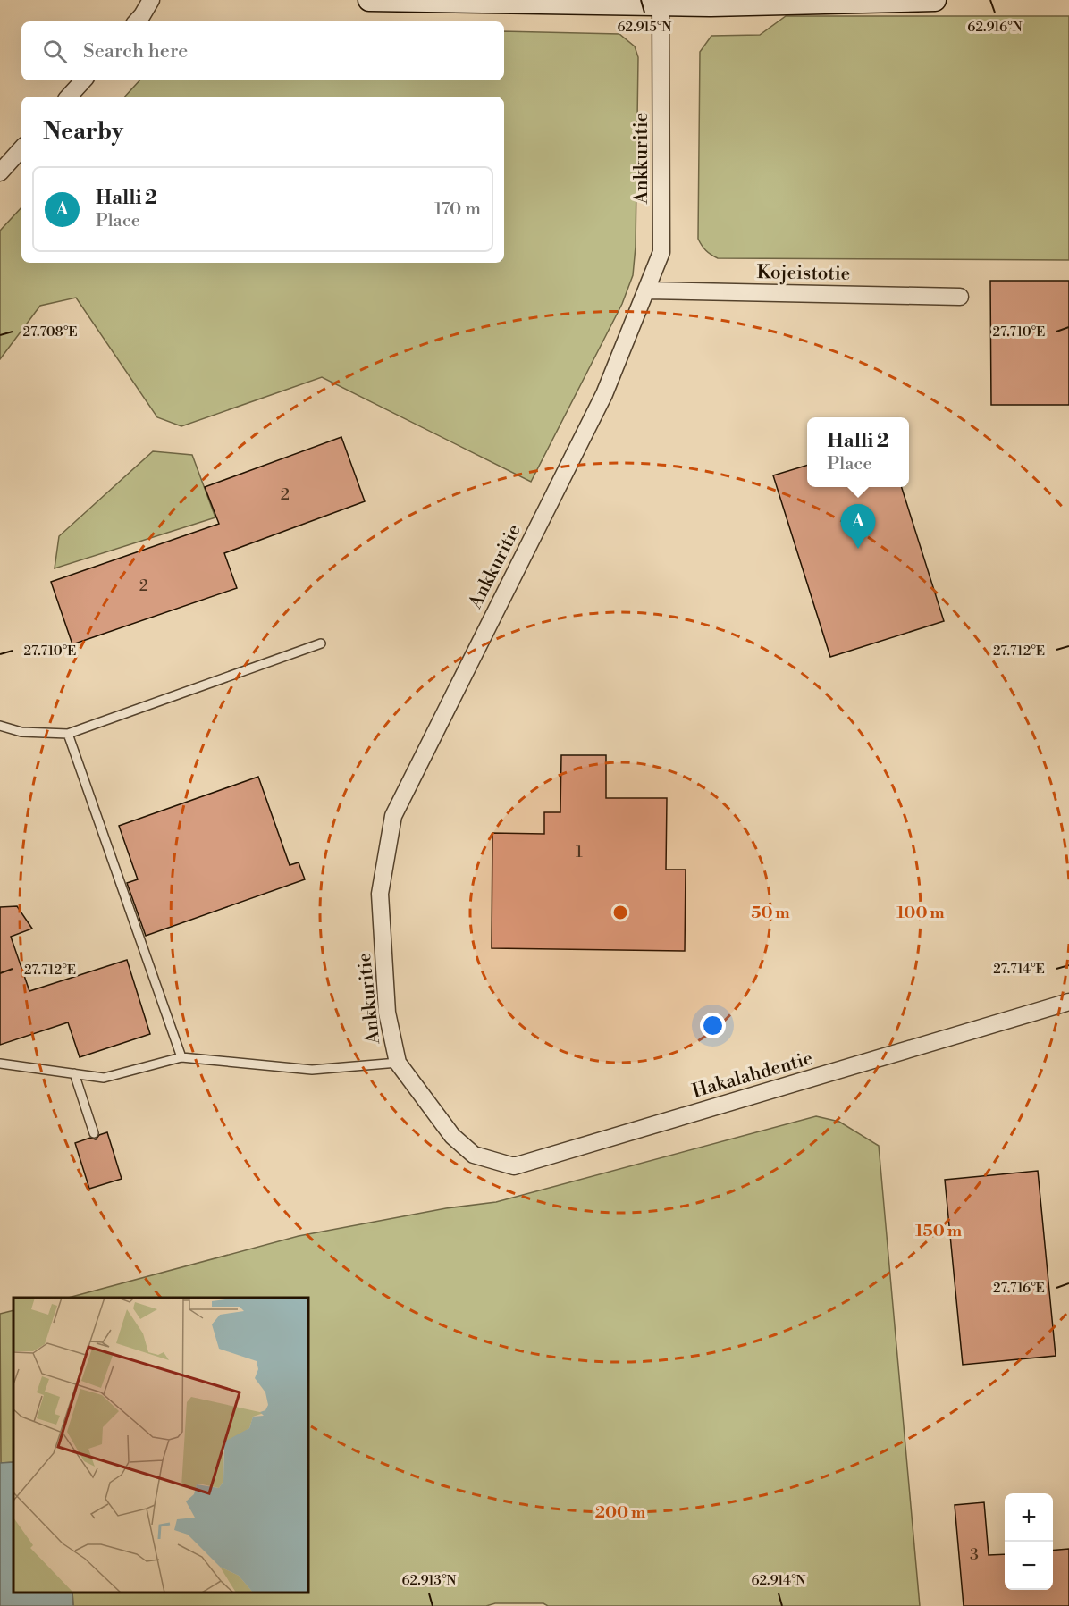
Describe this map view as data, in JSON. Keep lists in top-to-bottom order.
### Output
{
  "streets": {
    "street": ["Ankkuritie", "Kojeistotie", "Hakalahdentie"]
  },
  "crossings": [
    ["Ankkuritie", "Kojeistotie"],
    ["Ankkuritie", "Hakalahdentie"]
  ],
  "house_numbers": [
    "2",
    "2",
    "1",
    "3"
  ],
  "page": {
    "search": "Search here",
    "heading": "Nearby",
    "list": [
      {
        "mark": "A",
        "name": "Halli 2",
        "note": "Place",
        "value": "170 m"
      }
    ],
    "popup": ["Halli 2", "Place"],
    "pins": "A",
    "map_buttons": ["+", "−"]
  },
  "coordinates": [
    "62.915°N",
    "62.916°N",
    "27.710°E",
    "27.708°E",
    "27.712°E",
    "27.714°E",
    "27.716°E",
    "62.913°N",
    "62.914°N"
  ],
  "rings": [
    "50 m",
    "100 m",
    "150 m",
    "200 m"
  ]
}
